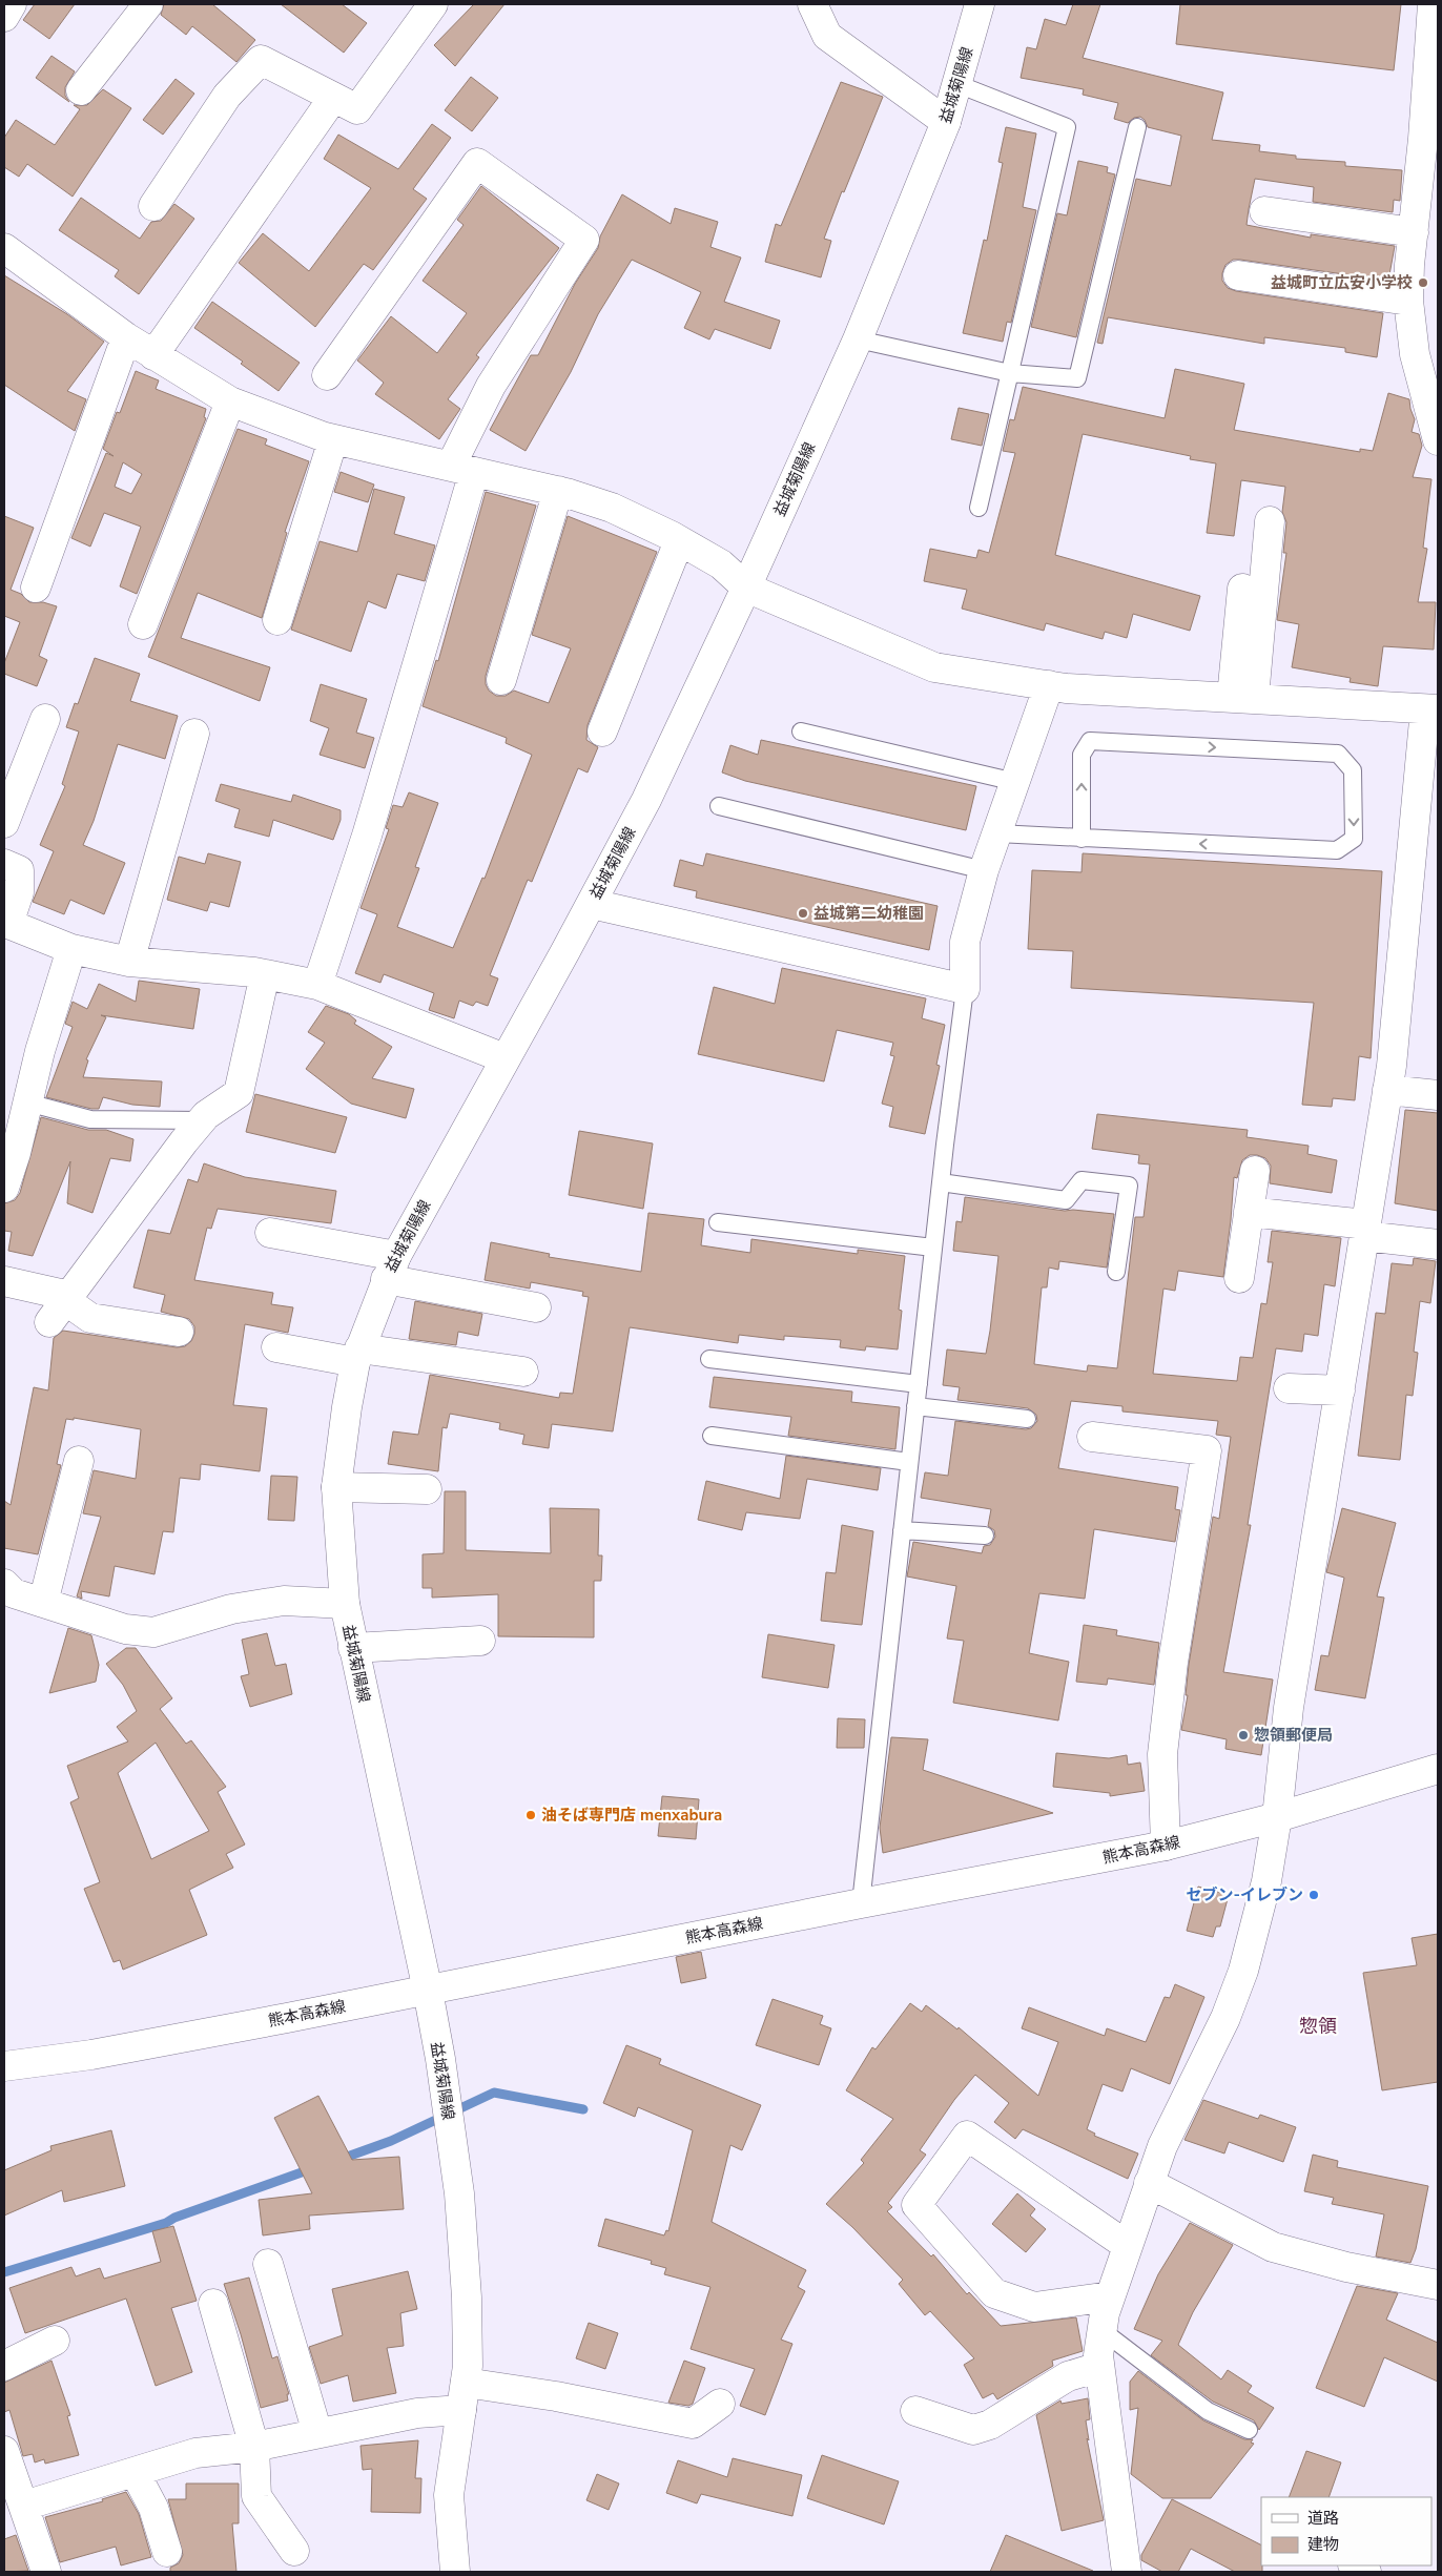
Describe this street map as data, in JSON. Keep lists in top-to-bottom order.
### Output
{
  "streets": {
    "street": ["益城菊陽線", "熊本高森線"]
  },
  "crossings": [
    ["益城菊陽線", "熊本高森線"]
  ],
  "districts": ["惣領"],
  "places": [
    "益城町立広安小学校",
    "益城第二幼稚園",
    "惣領郵便局",
    "油そば専門店 menxabura",
    "セブン-イレブン"
  ],
  "legend": ["道路", "建物"]
}
